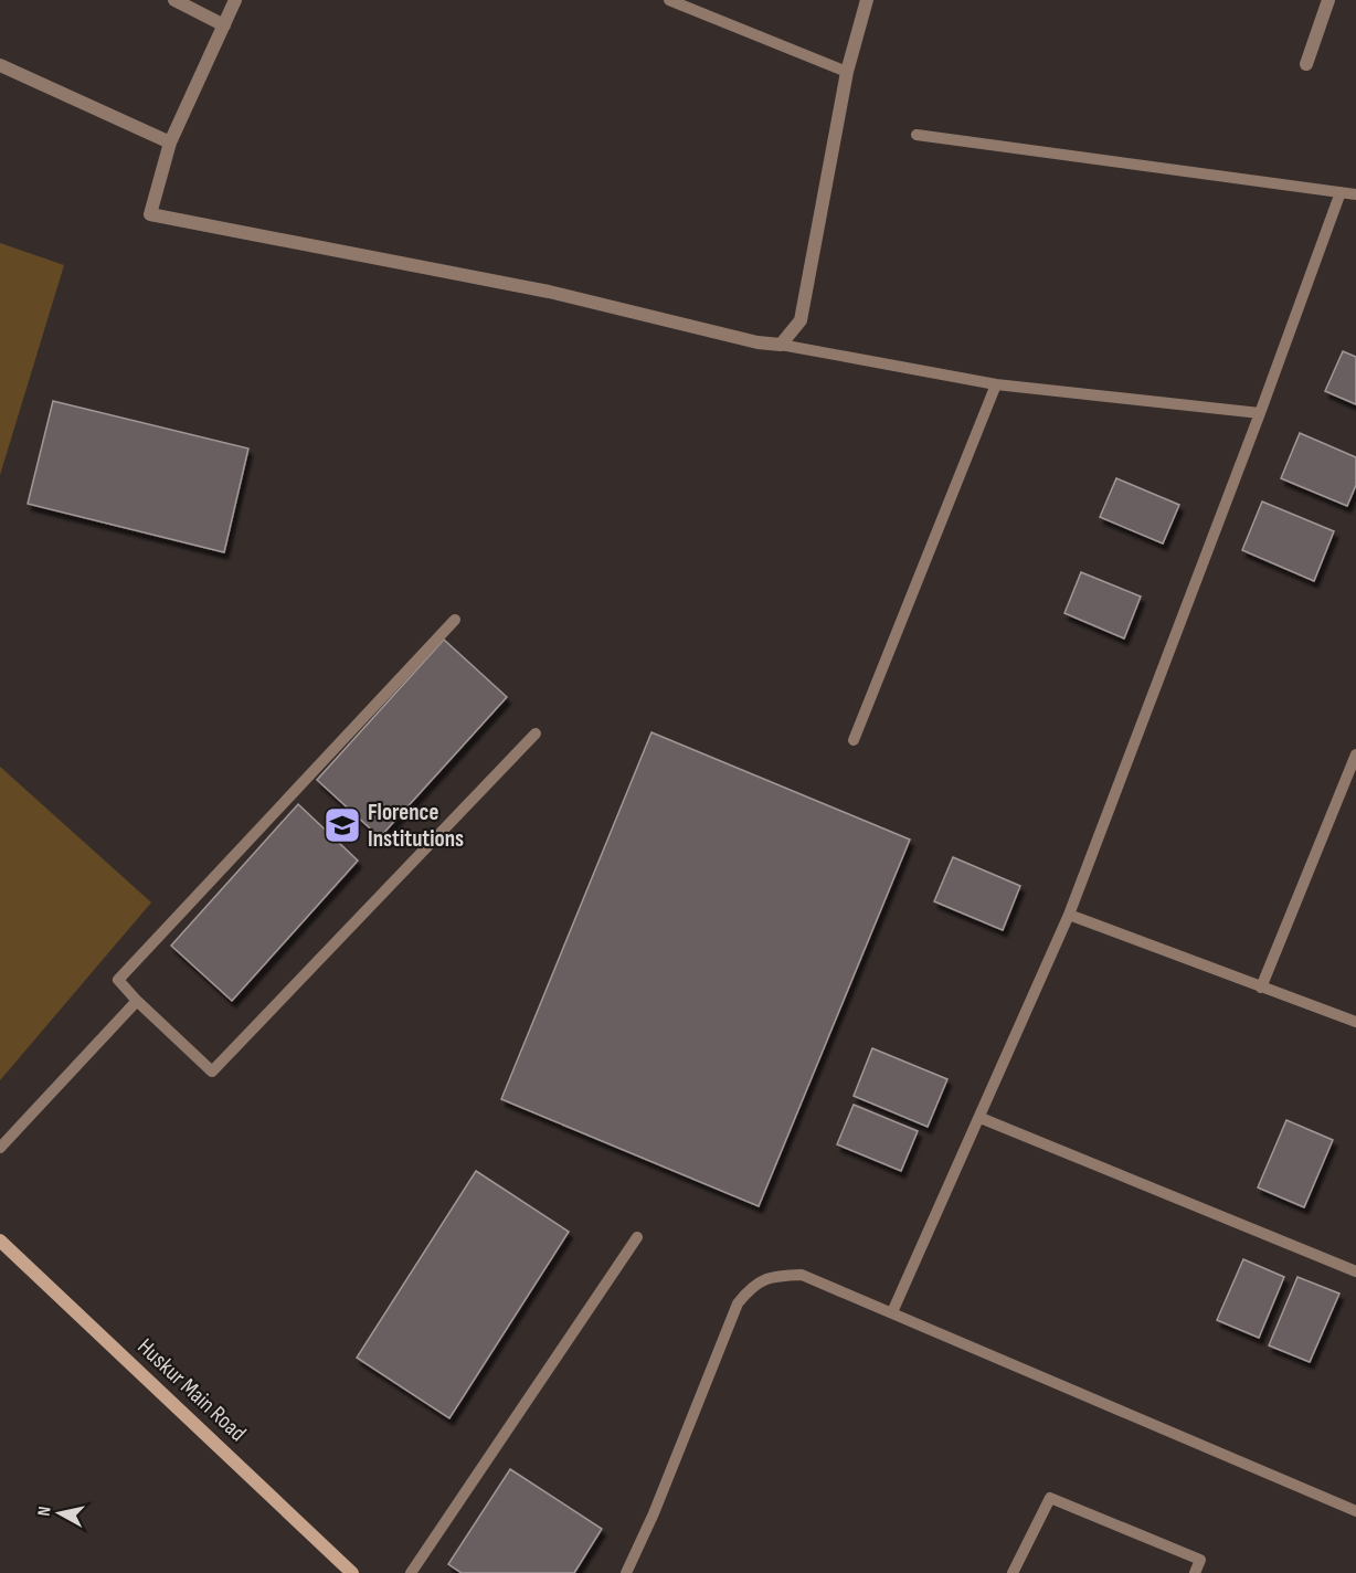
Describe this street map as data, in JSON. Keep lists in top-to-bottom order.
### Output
{
  "streets": {
    "main road": ["Huskur Main Road"]
  },
  "places": {
    "school or university": ["Florence Institutions"]
  },
  "north": "left"
}
